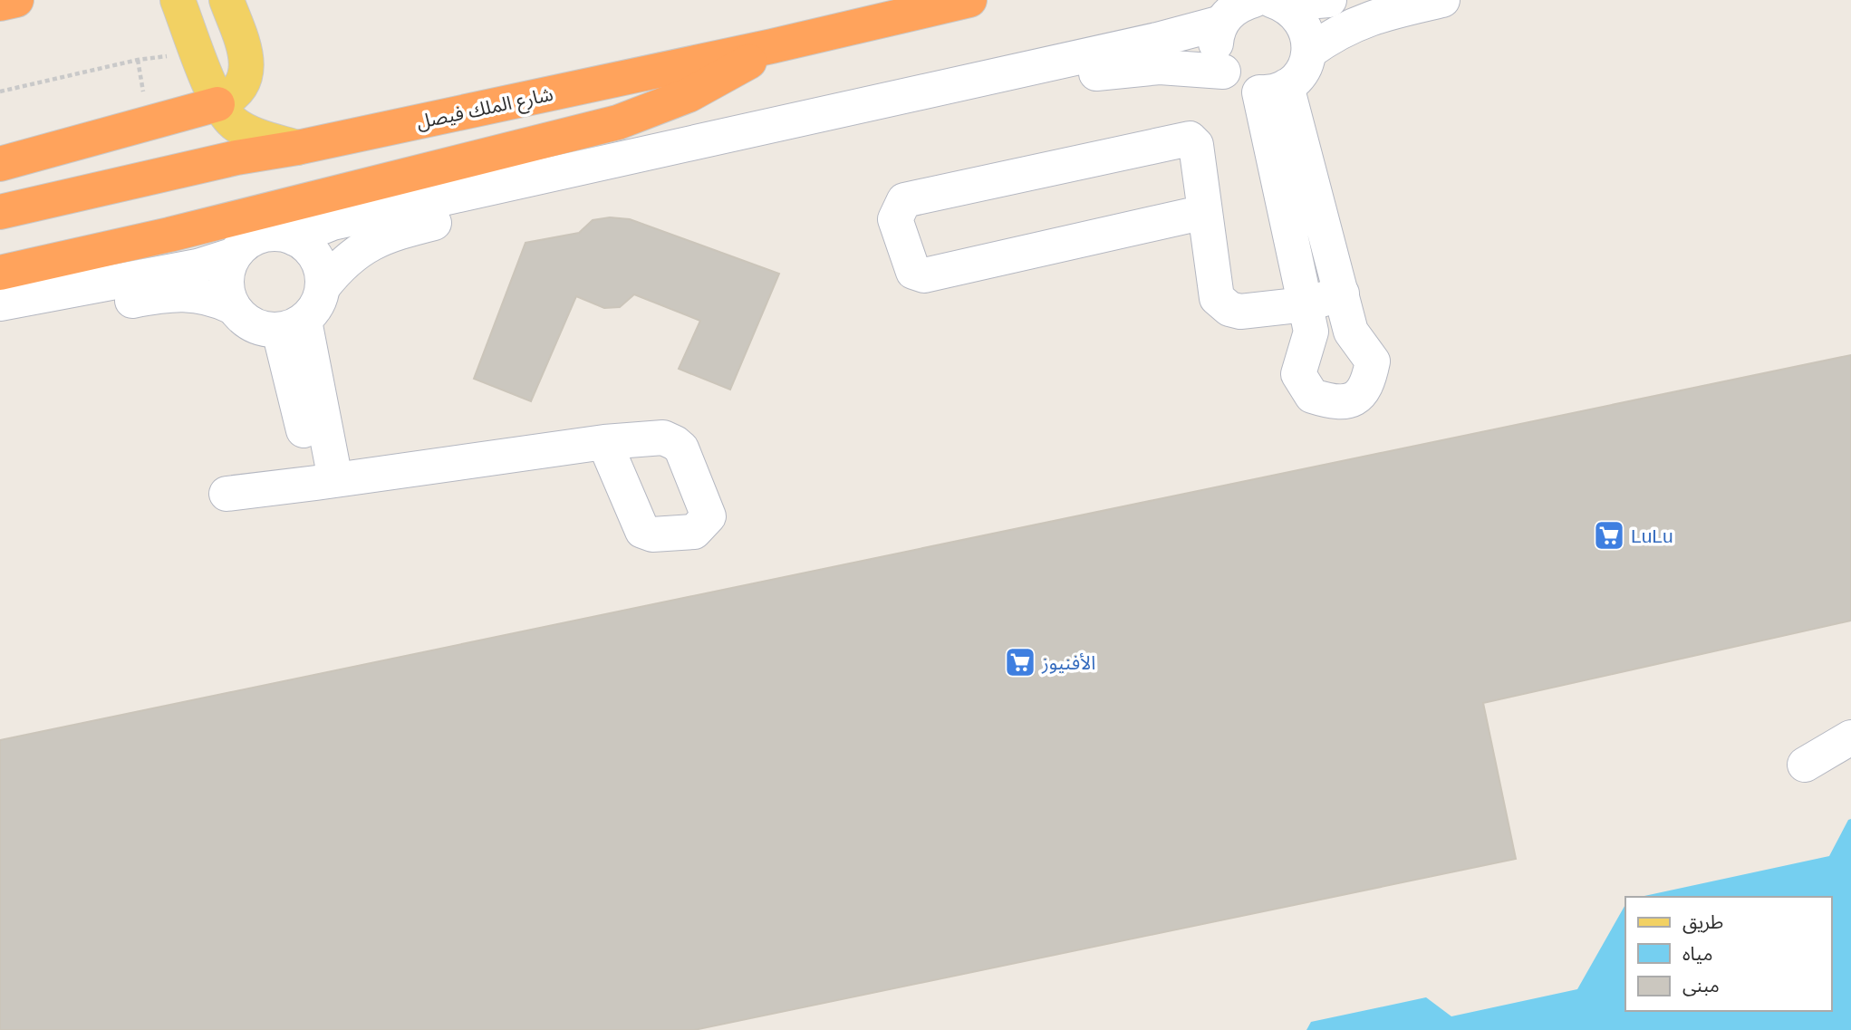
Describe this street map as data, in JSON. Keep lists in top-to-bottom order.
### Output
{
  "streets": {
    "highway": ["شارع الملك فيصل"]
  },
  "places": {
    "supermarket": ["LuLu", "الأفنيوز"]
  },
  "legend": ["طريق", "مياه", "مبنى"]
}
